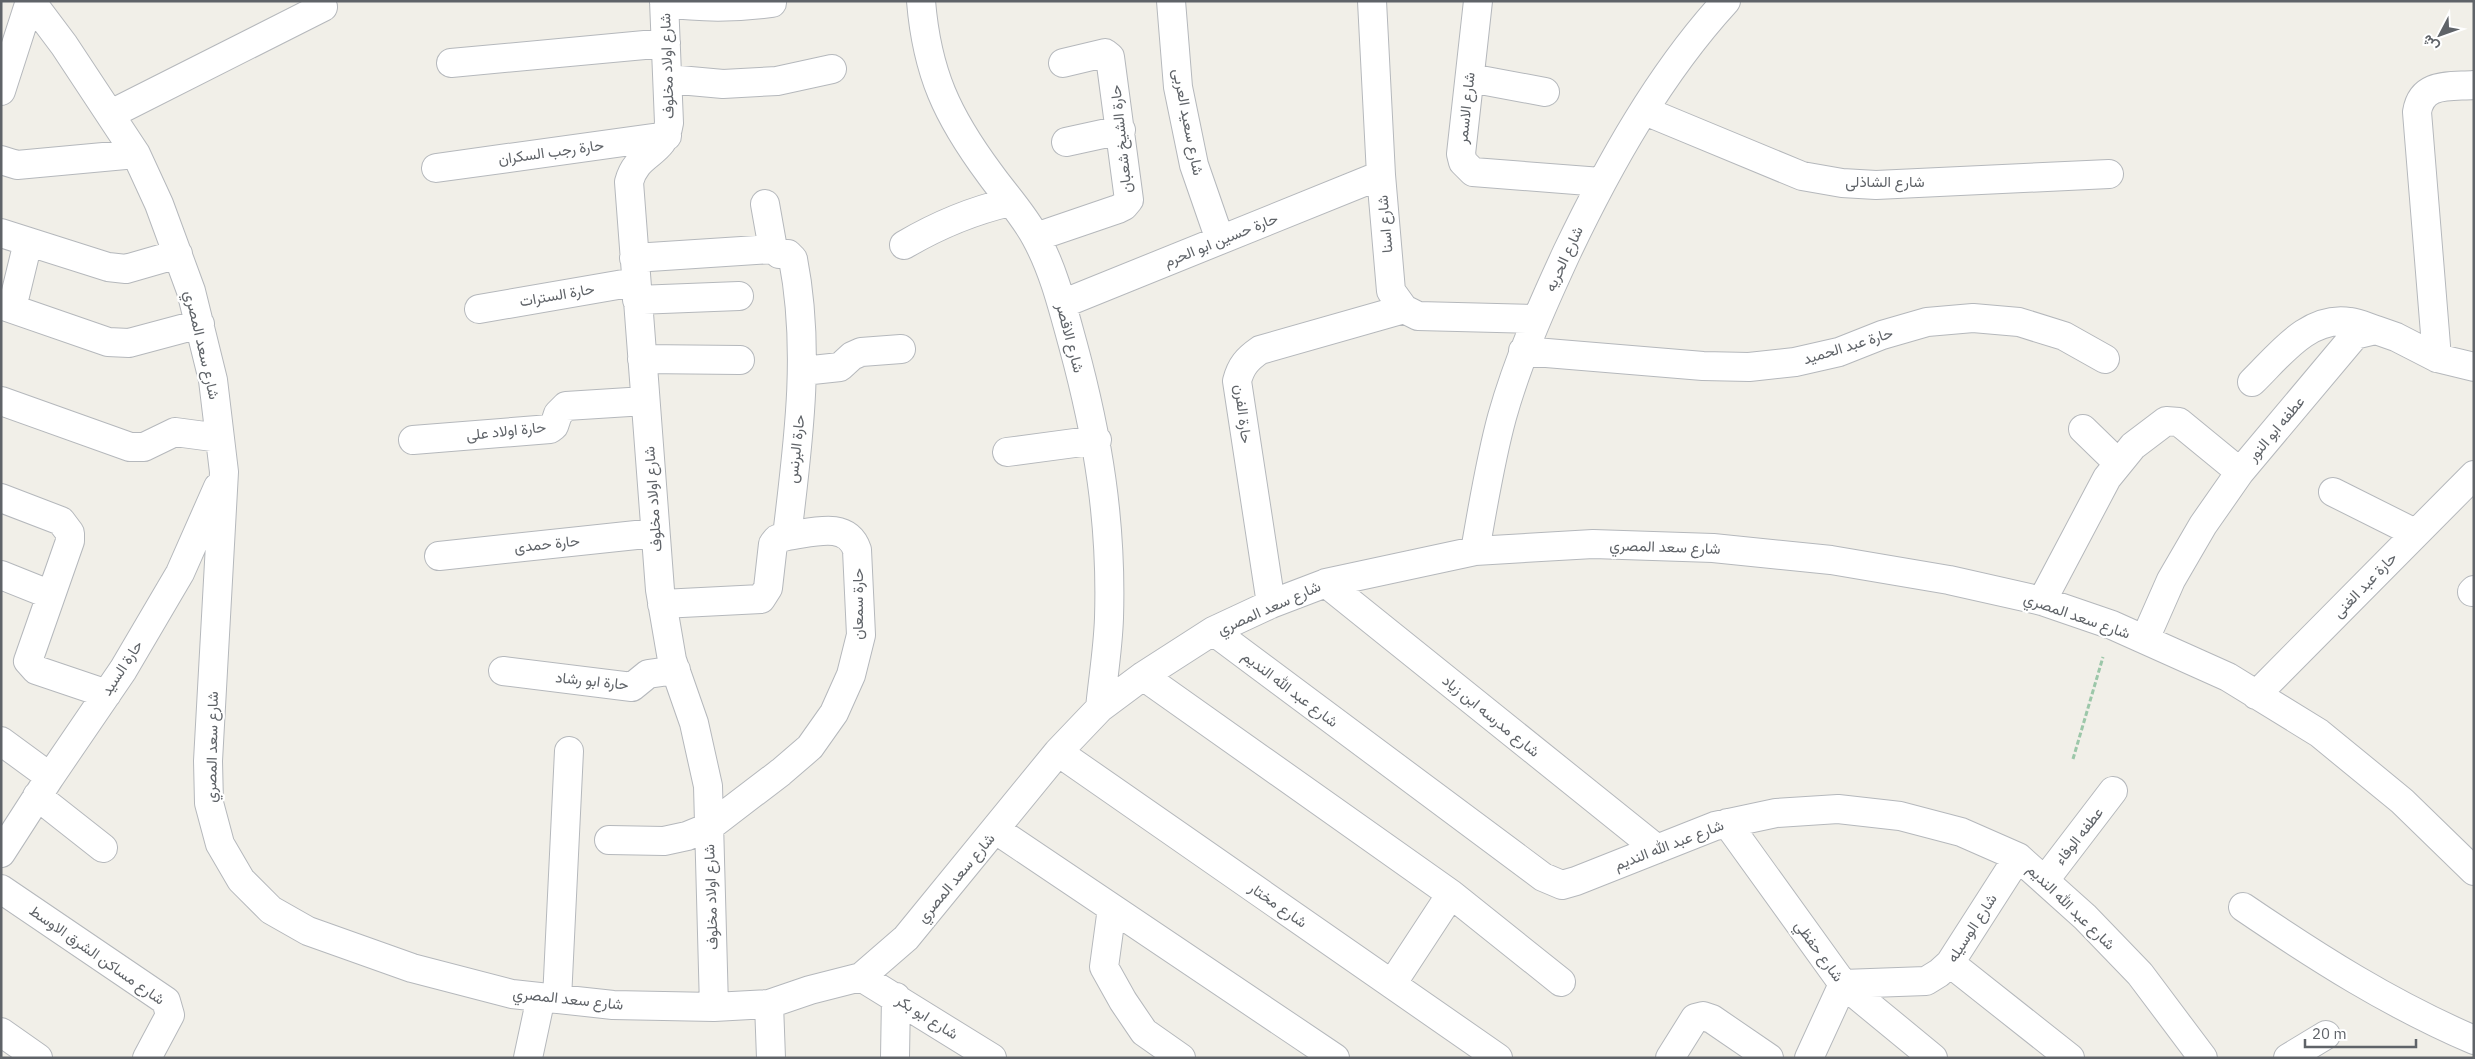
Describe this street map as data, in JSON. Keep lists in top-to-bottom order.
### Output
{
  "streets": {
    "street": [
      "شارع اولاد مخلوف",
      "شارع الاسمر",
      "شارع سعيد العربى",
      "حارة الشيخ شعبان",
      "حارة رجب السكران",
      "شارع الشاذلى",
      "شارع اسنا",
      "حارة حسين ابو الحرم",
      "شارع الحريه",
      "حارة السترات",
      "شارع الاقصر",
      "شارع سعد المصري",
      "حارة عبد الحميد",
      "حارة الفرن",
      "عطفه ابو النور",
      "حارة اولاد على",
      "حارة البرنس",
      "حارة حمدى",
      "حارة عبد الغنى",
      "حارة سمعان",
      "حارة السيد",
      "حارة ابو رشاد",
      "شارع عبد الله النديم",
      "شارع مدرسه ابن زياد",
      "عطفه الوفاء",
      "شارع مختار",
      "شارع الوسيله",
      "شارع حفظي",
      "شارع مساكن الشرق الاوسط",
      "شارع ابو بكر"
    ]
  },
  "crossings": [
    ["شارع اولاد مخلوف", "حارة رجب السكران"],
    ["شارع اولاد مخلوف", "حارة السترات"],
    ["شارع اولاد مخلوف", "شارع سعد المصري"],
    ["شارع اولاد مخلوف", "حارة اولاد على"],
    ["شارع اولاد مخلوف", "حارة حمدى"],
    ["شارع اولاد مخلوف", "حارة سمعان"],
    ["شارع اولاد مخلوف", "حارة ابو رشاد"],
    ["شارع الاسمر", "شارع الحريه"],
    ["شارع سعيد العربى", "حارة حسين ابو الحرم"],
    ["حارة الشيخ شعبان", "شارع الاقصر"],
    ["شارع الشاذلى", "شارع الحريه"],
    ["شارع اسنا", "حارة حسين ابو الحرم"],
    ["شارع اسنا", "حارة الفرن"],
    ["حارة حسين ابو الحرم", "شارع الاقصر"],
    ["شارع الحريه", "شارع سعد المصري"],
    ["شارع الحريه", "حارة عبد الحميد"],
    ["شارع الاقصر", "شارع سعد المصري"],
    ["شارع سعد المصري", "حارة الفرن"],
    ["شارع سعد المصري", "عطفه ابو النور"],
    ["شارع سعد المصري", "حارة عبد الغنى"],
    ["شارع سعد المصري", "حارة السيد"],
    ["شارع سعد المصري", "شارع عبد الله النديم"],
    ["شارع سعد المصري", "شارع مدرسه ابن زياد"],
    ["شارع سعد المصري", "شارع مختار"],
    ["شارع سعد المصري", "شارع ابو بكر"],
    ["حارة البرنس", "حارة سمعان"],
    ["شارع عبد الله النديم", "شارع مدرسه ابن زياد"],
    ["شارع عبد الله النديم", "عطفه الوفاء"],
    ["شارع عبد الله النديم", "شارع الوسيله"],
    ["شارع عبد الله النديم", "شارع حفظي"],
    ["شارع الوسيله", "شارع حفظي"]
  ],
  "scale_bar": "20 m",
  "north": "bottom left"
}
